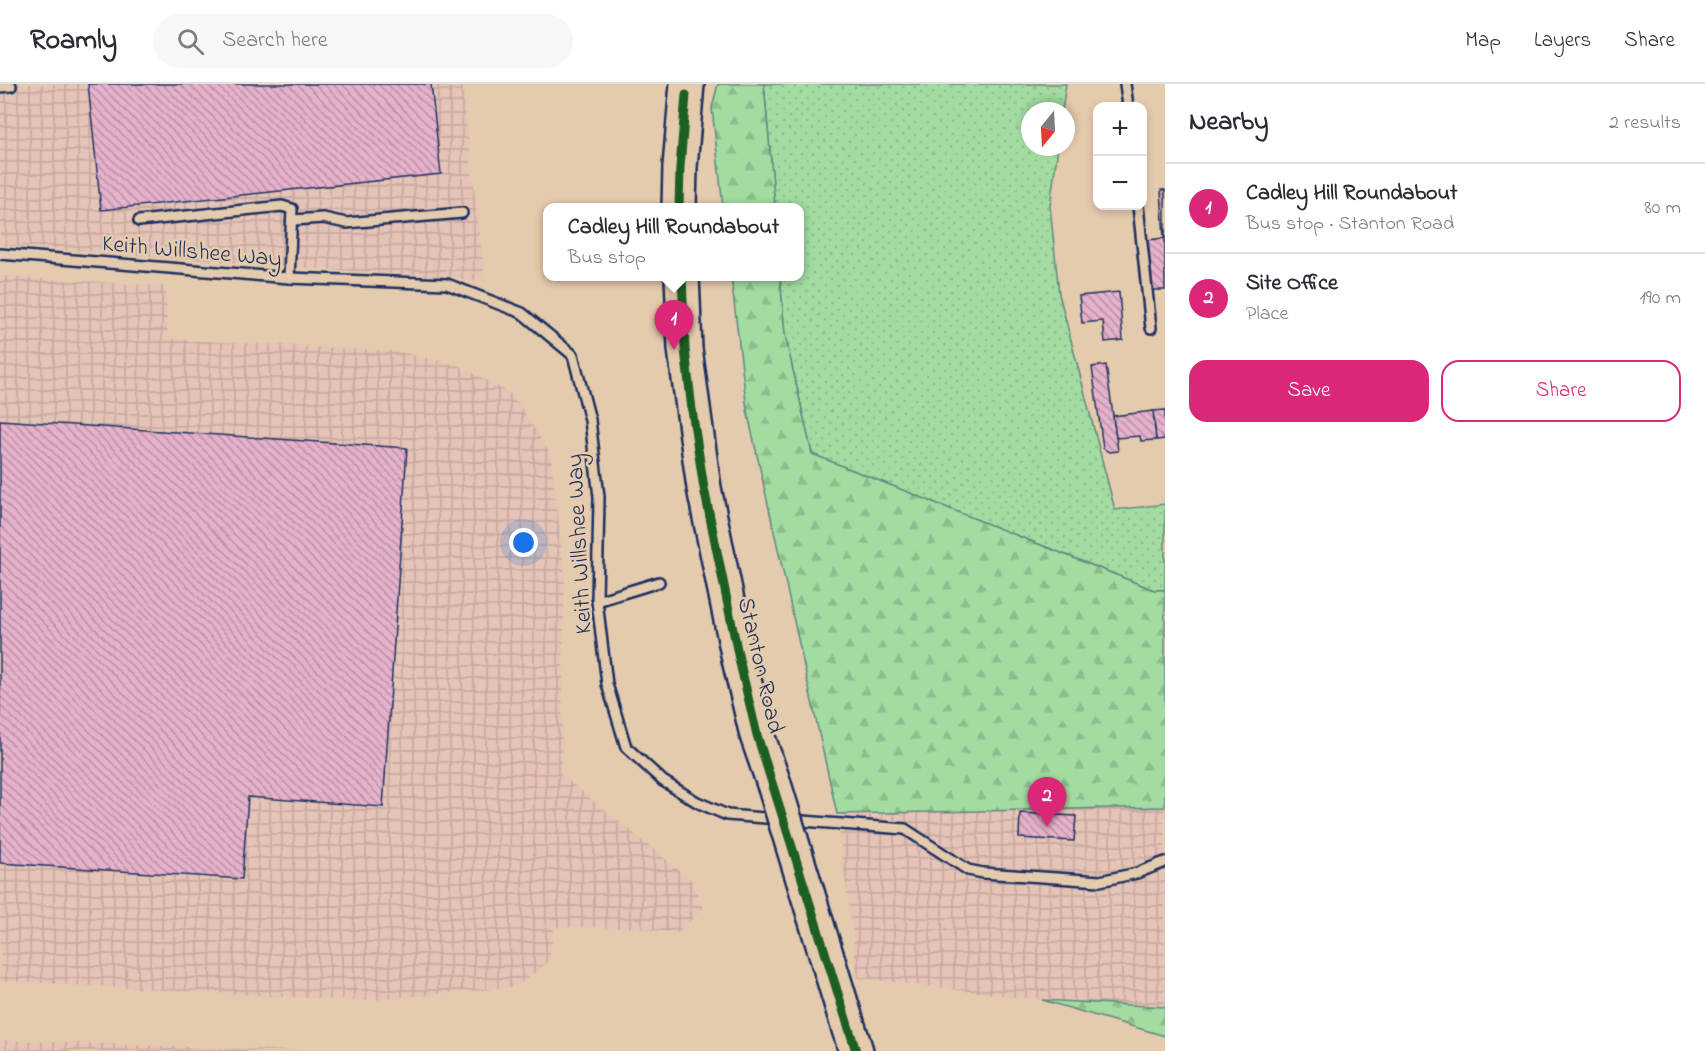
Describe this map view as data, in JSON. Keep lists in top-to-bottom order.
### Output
{
  "streets": {
    "highway": ["Stanton Road"],
    "lane": ["Keith Willshee Way"]
  },
  "north": "bottom",
  "page": {
    "header": "Roamly",
    "search": "Search here",
    "nav": ["Map", "Layers", "Share"],
    "heading": ["Nearby", "2 results"],
    "map_buttons": ["+", "−"],
    "list": [
      {
        "mark": "1",
        "name": "Cadley Hill Roundabout",
        "note": "Bus stop · Stanton Road",
        "value": "80 m"
      },
      {
        "mark": "2",
        "name": "Site Office",
        "note": "Place",
        "value": "190 m"
      }
    ],
    "popup": ["Cadley Hill Roundabout", "Bus stop"],
    "pins": ["1", "2"],
    "buttons": ["Save", "Share"]
  }
}
